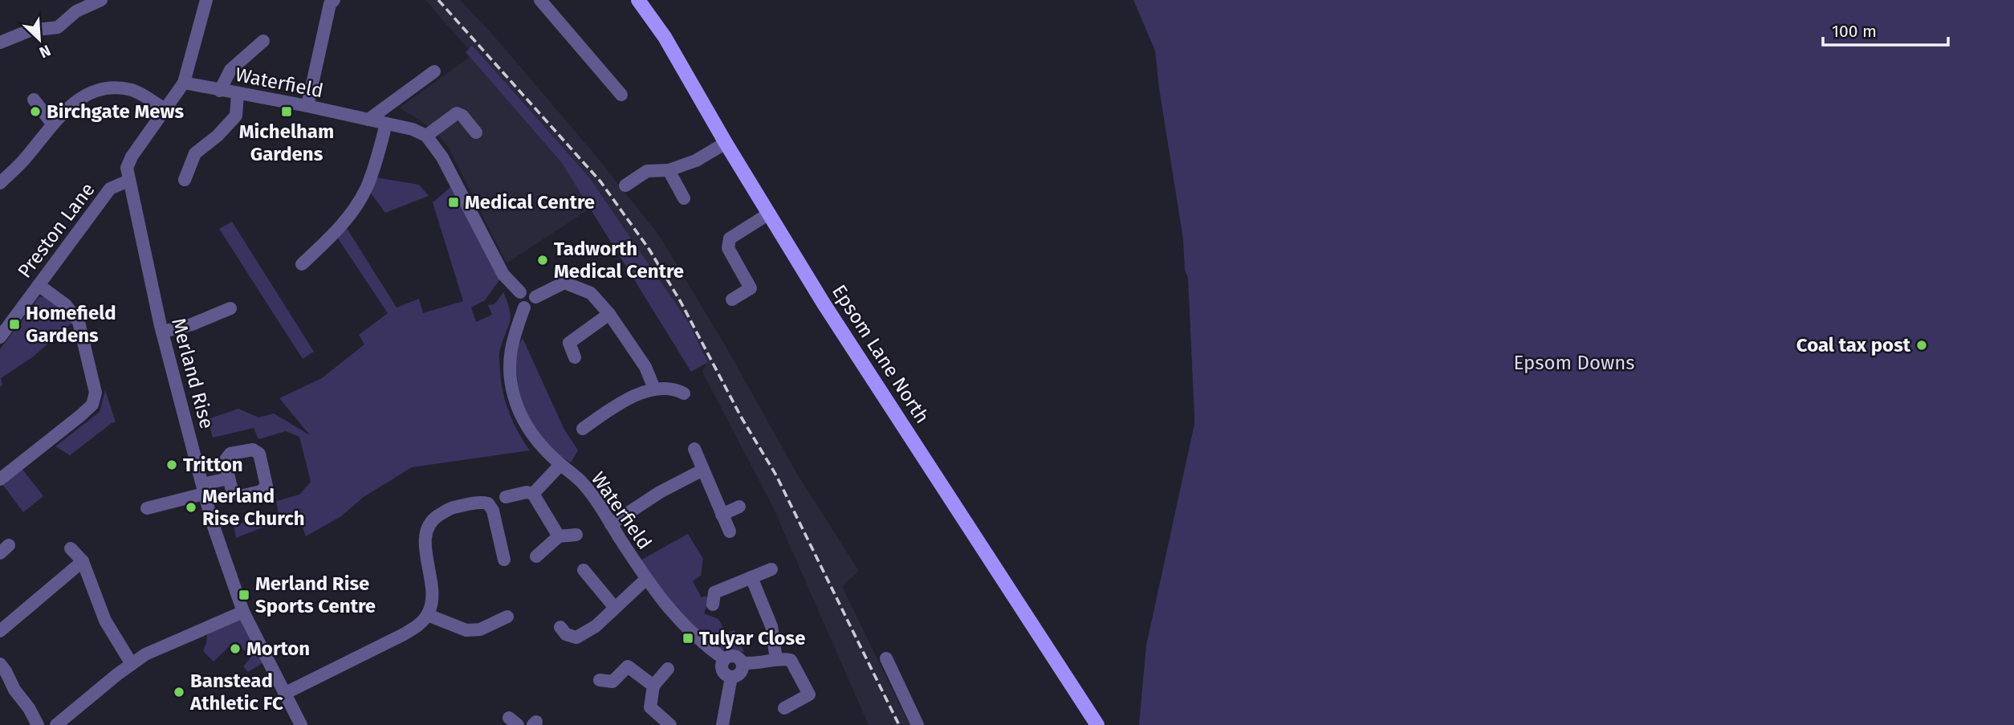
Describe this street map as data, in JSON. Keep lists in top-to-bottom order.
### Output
{
  "streets": {
    "main road": ["Epsom Lane North"],
    "street": ["Waterfield", "Preston Lane", "Merland Rise"]
  },
  "crossings": [
    ["Preston Lane", "Merland Rise"]
  ],
  "parks": ["Epsom Downs"],
  "places": {
    "other": [
      "Birchgate Mews",
      "Tadworth Medical Centre",
      "Coal tax post",
      "Tritton",
      "Merland Rise Church",
      "Morton",
      "Banstead Athletic FC"
    ],
    "transit": [
      "Michelham Gardens",
      "Medical Centre",
      "Homefield Gardens",
      "Merland Rise Sports Centre",
      "Tulyar Close"
    ]
  },
  "scale_bar": "100 m",
  "north": "bottom right"
}
